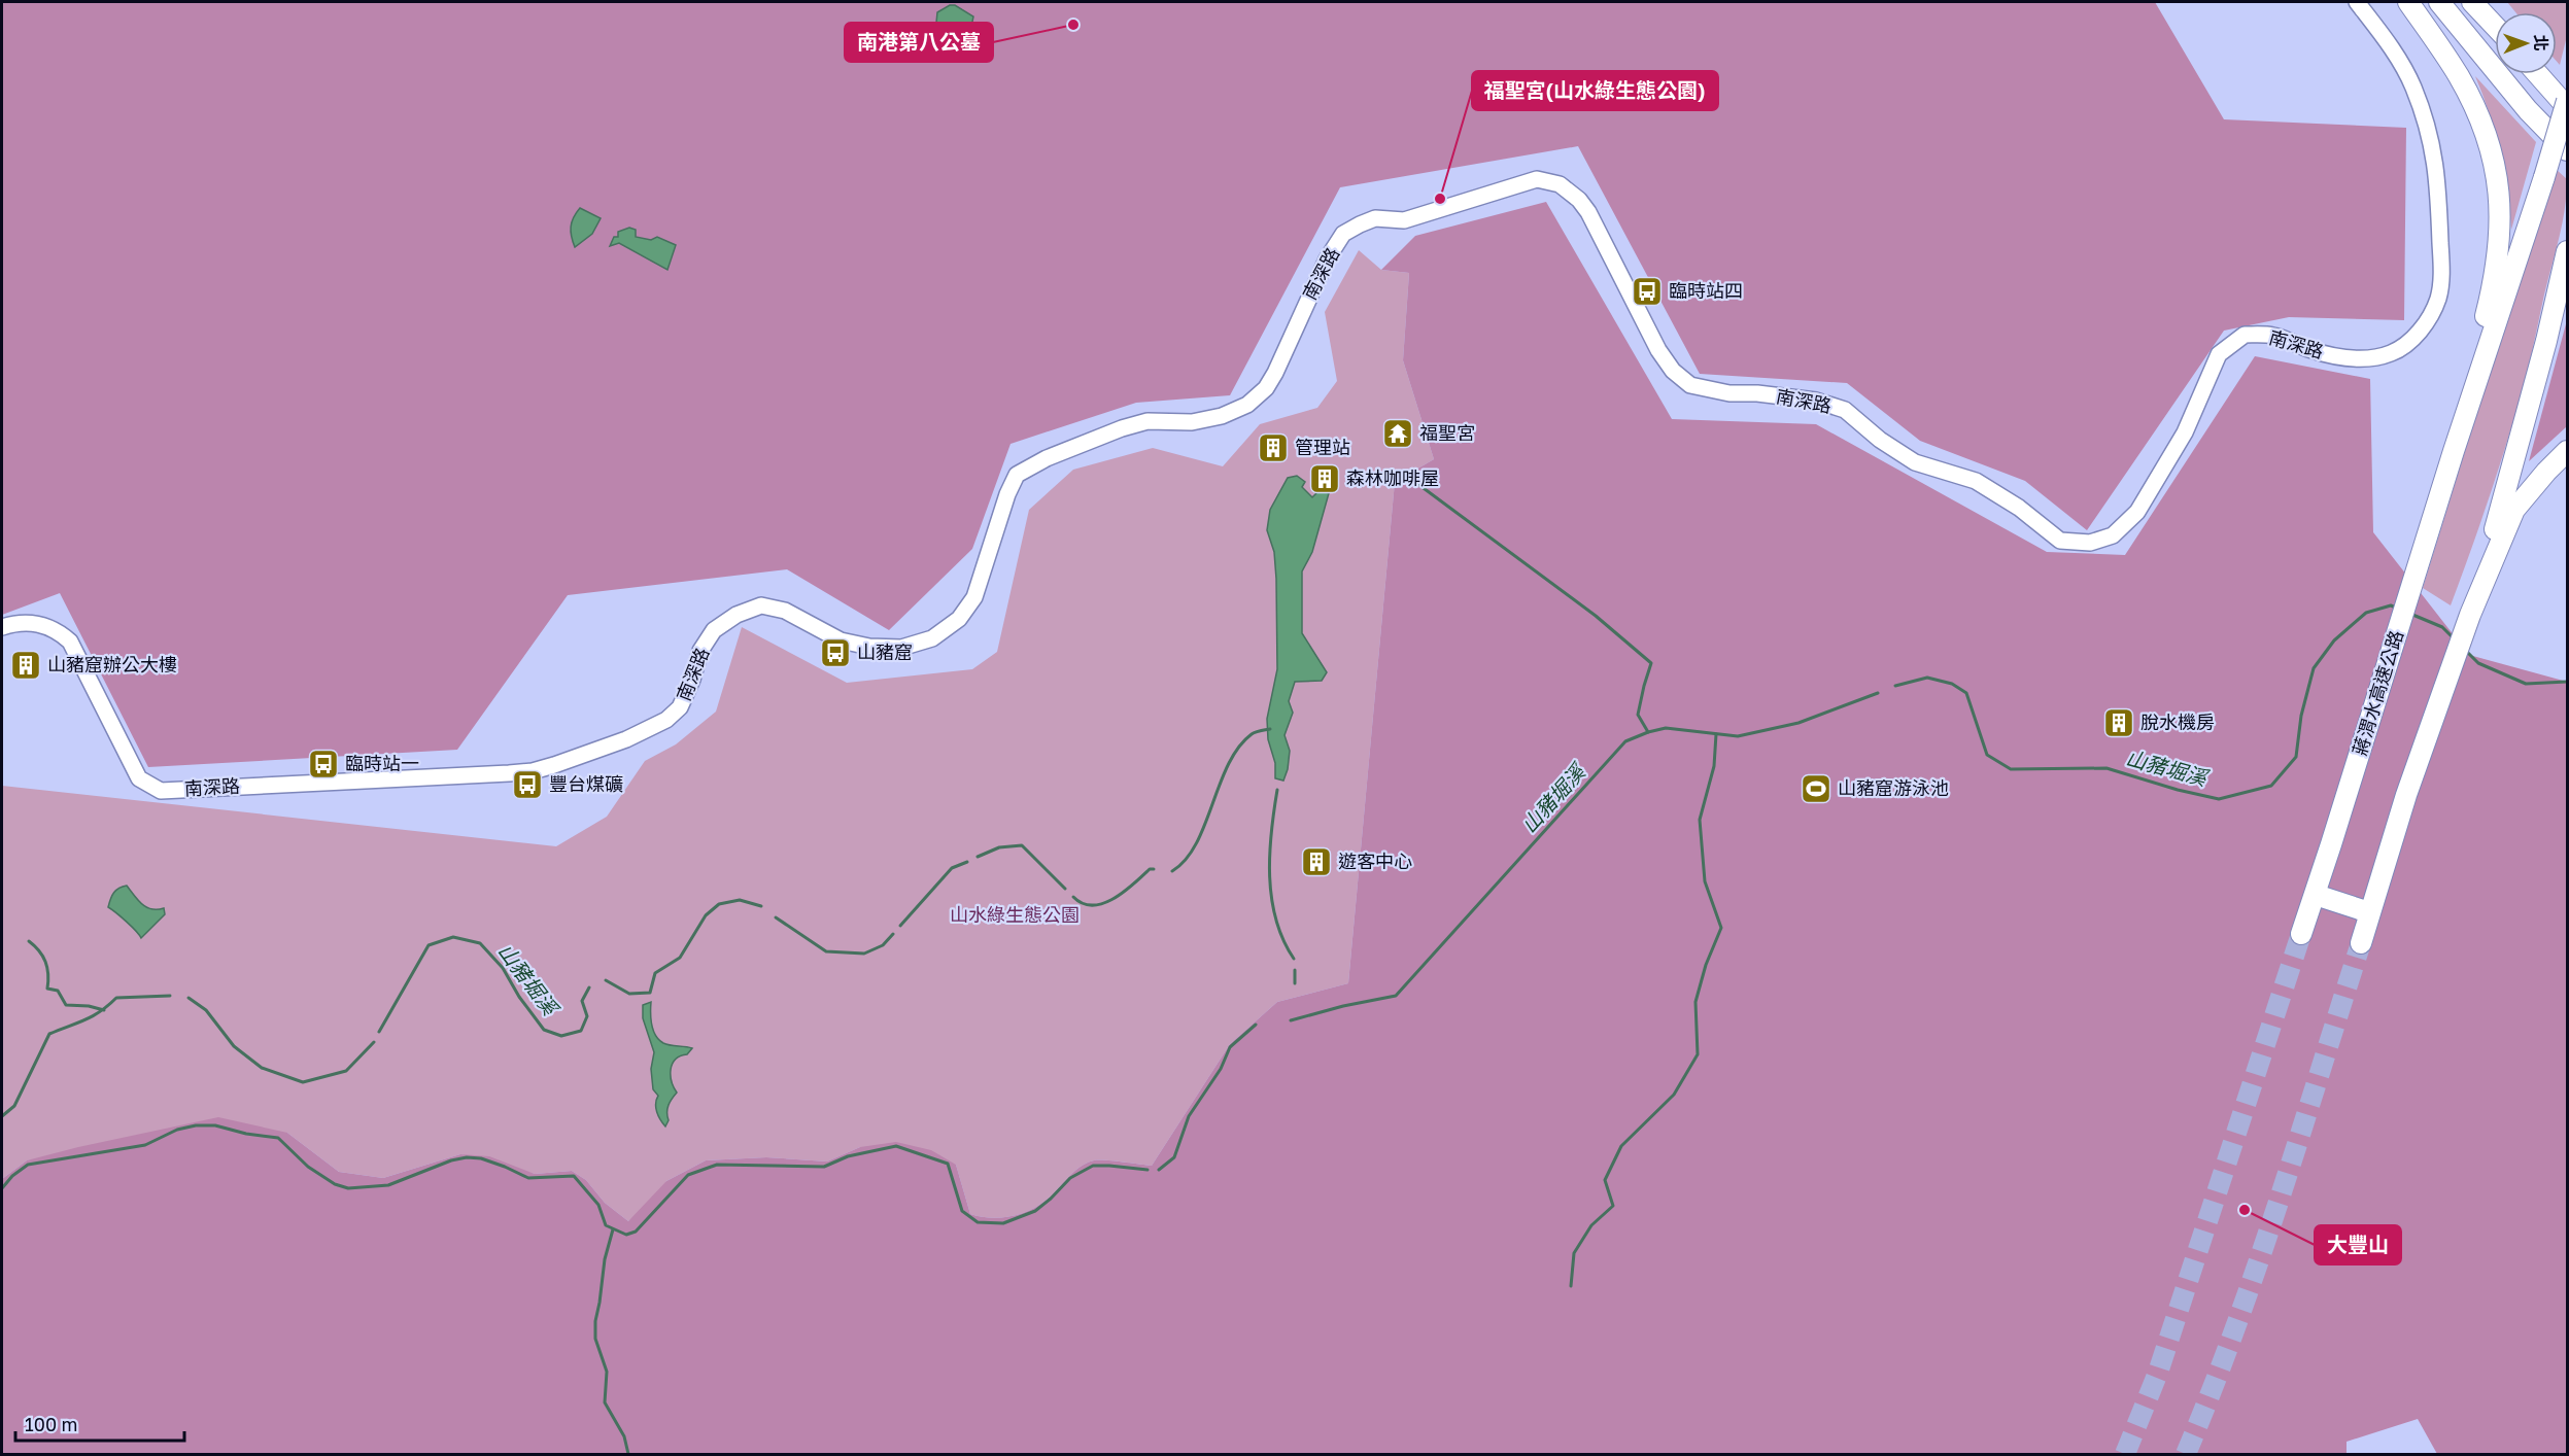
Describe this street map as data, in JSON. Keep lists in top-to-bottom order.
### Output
{
  "streets": {
    "highway": ["蔣渭水高速公路"],
    "main road": ["南深路"]
  },
  "water": ["山豬堀溪"],
  "parks": ["山水綠生態公園"],
  "places": {
    "other": ["南港第八公墓", "福聖宮(山水綠生態公園)", "大豐山"],
    "bus stop": [
      "臨時站四",
      "山豬窟",
      "臨時站一",
      "豐台煤礦"
    ],
    "temple": ["福聖宮"],
    "building": [
      "管理站",
      "森林咖啡屋",
      "山豬窟辦公大樓",
      "脫水機房",
      "遊客中心"
    ],
    "sports": ["山豬窟游泳池"]
  },
  "scale_bar": "100 m",
  "north": "right"
}
